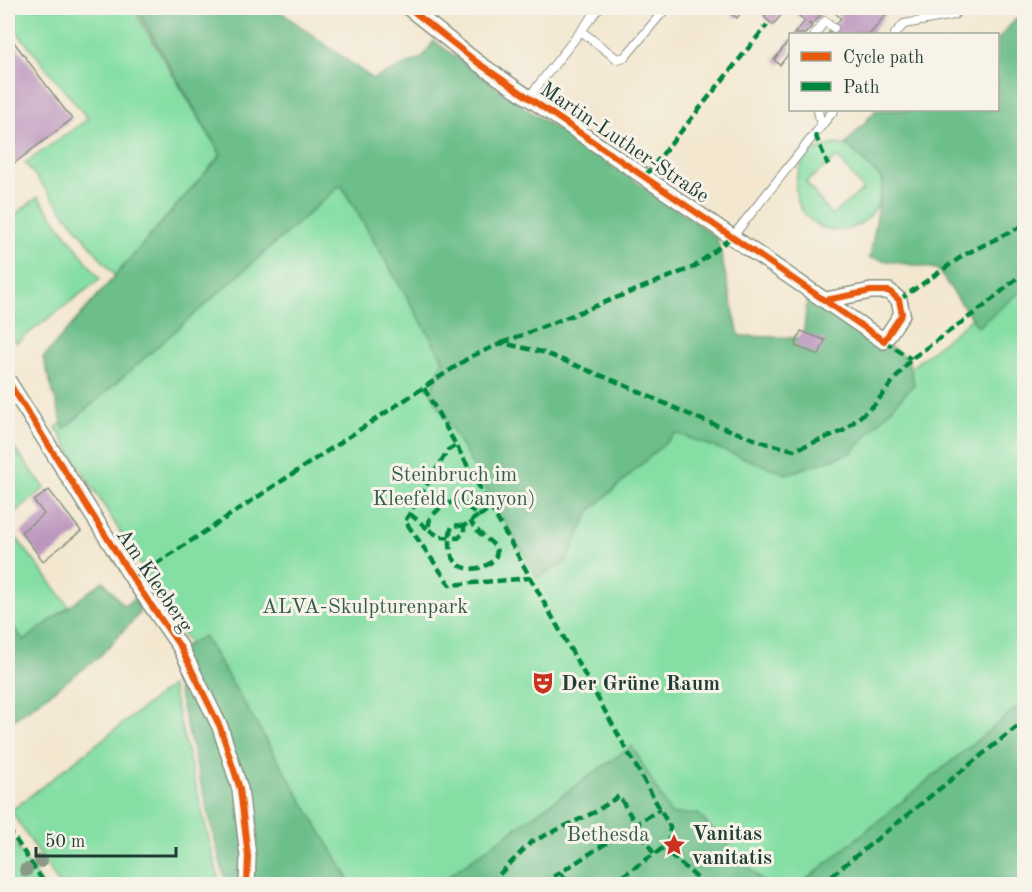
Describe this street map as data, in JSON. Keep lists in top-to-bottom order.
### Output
{
  "streets": {
    "street": ["Martin-Luther-Straße", "Am Kleeberg"]
  },
  "parks": ["Steinbruch im Kleefeld (Canyon)", "ALVA-Skulpturenpark", "Bethesda"],
  "places": {
    "theatre": ["Der Grüne Raum"],
    "place": ["Vanitas vanitatis"]
  },
  "legend": ["Cycle path", "Path"],
  "scale_bar": "50 m"
}
